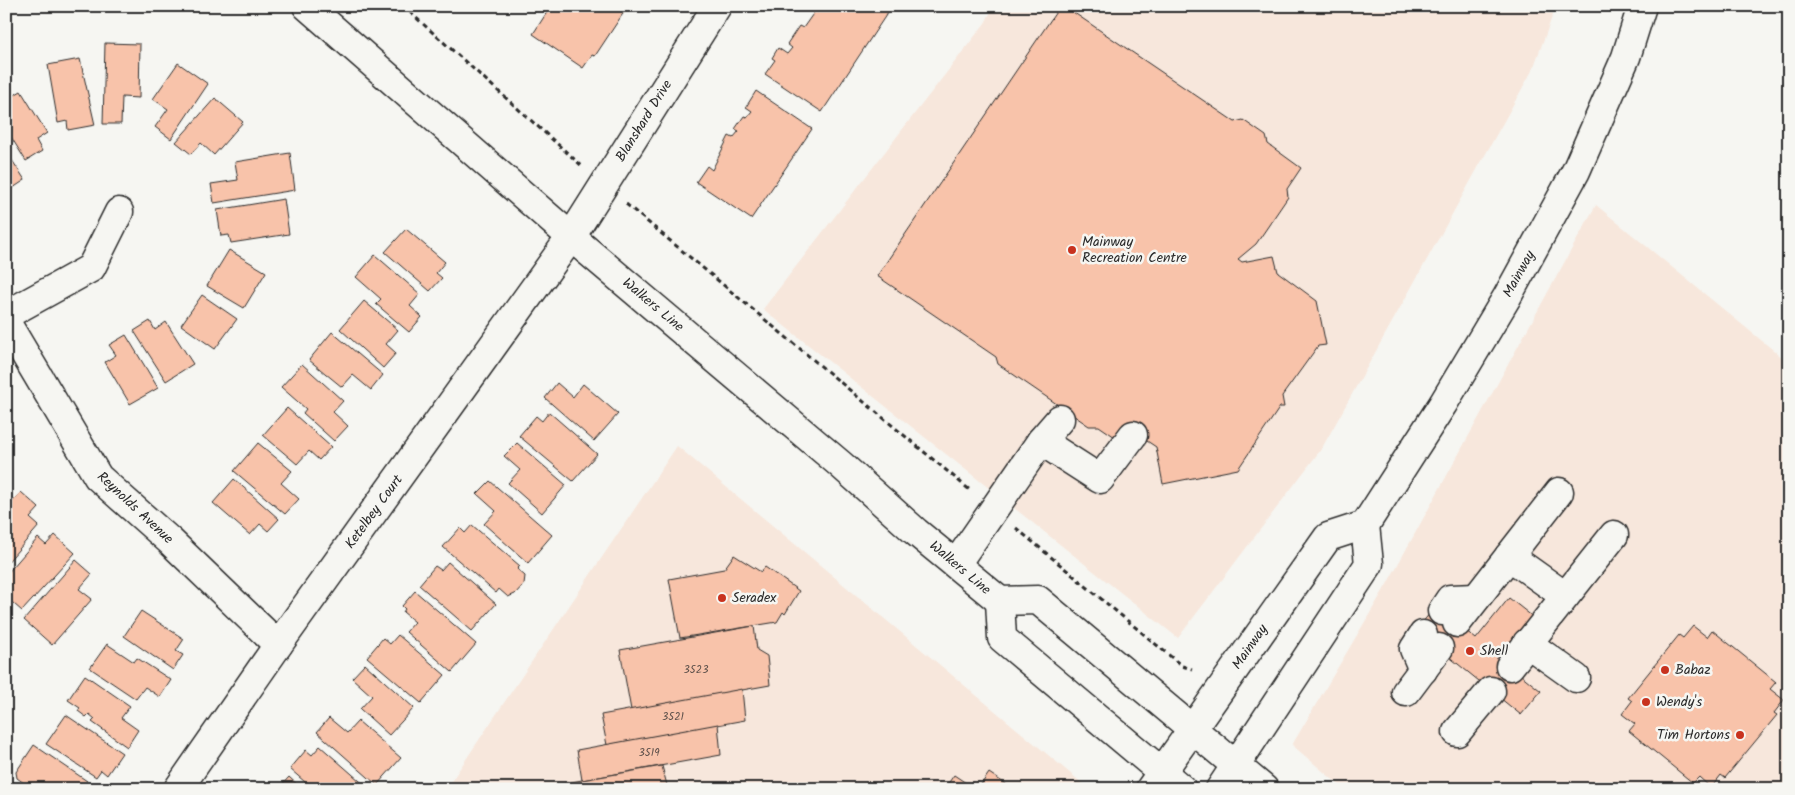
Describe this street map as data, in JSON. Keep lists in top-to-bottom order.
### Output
{
  "streets": {
    "street": [
      "Blanshard Drive",
      "Mainway",
      "Walkers Line",
      "Reynolds Avenue",
      "Ketelbey Court"
    ]
  },
  "crossings": [
    ["Blanshard Drive", "Walkers Line"],
    ["Blanshard Drive", "Ketelbey Court"],
    ["Mainway", "Walkers Line"],
    ["Walkers Line", "Ketelbey Court"],
    ["Reynolds Avenue", "Ketelbey Court"]
  ],
  "places": [
    "Mainway Recreation Centre",
    "Seradex",
    "Shell",
    "Babaz",
    "Wendy's",
    "Tim Hortons"
  ],
  "house_numbers": ["3523", "3521", "3519"]
}
